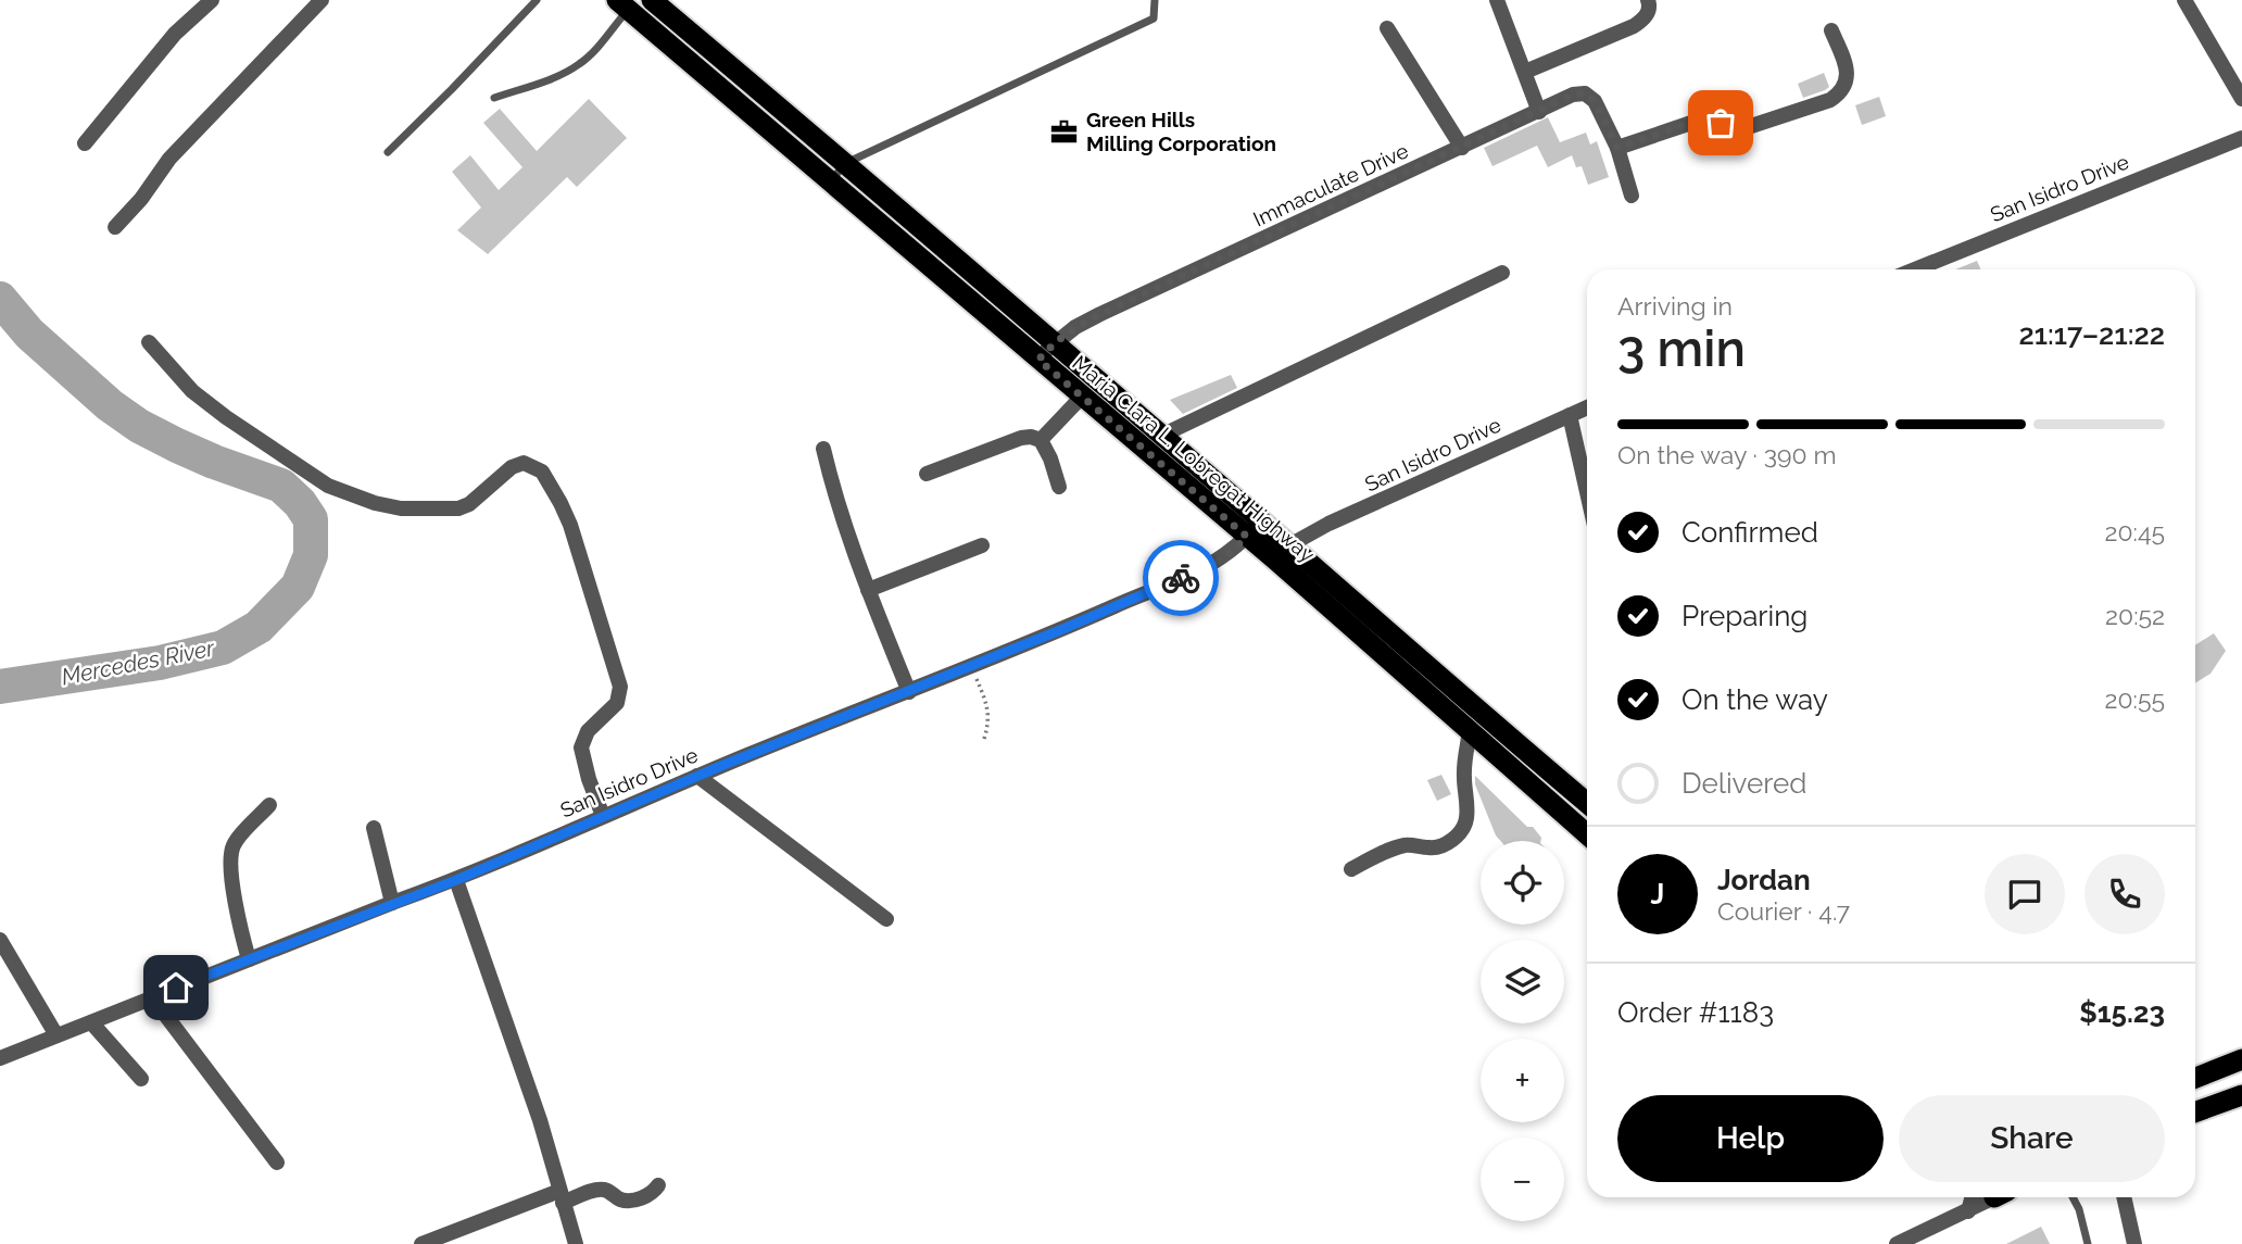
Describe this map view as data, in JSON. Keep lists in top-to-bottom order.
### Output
{
  "streets": {
    "highway": ["Maria Clara L. Lobregat Highway"],
    "street": ["Immaculate Drive", "San Isidro Drive"]
  },
  "crossings": [
    ["Immaculate Drive", "Maria Clara L. Lobregat Highway"],
    ["San Isidro Drive", "Maria Clara L. Lobregat Highway"]
  ],
  "water": ["Mercedes River"],
  "places": {
    "office": ["Green Hills Milling Corporation"]
  },
  "page": {
    "heading": ["3 min", "Arriving in", "21:17–21:22"],
    "panel": [
      "Jordan",
      "Courier · 4.7",
      "Order #1183",
      "$15.23"
    ],
    "bar": "On the way · 390 m",
    "list": [
      ["Confirmed", "20:45"],
      ["Preparing", "20:52"],
      ["On the way", "20:55"],
      "Delivered"
    ],
    "map_buttons": ["+", "−"],
    "round": "J",
    "buttons": ["Help", "Share"]
  }
}
